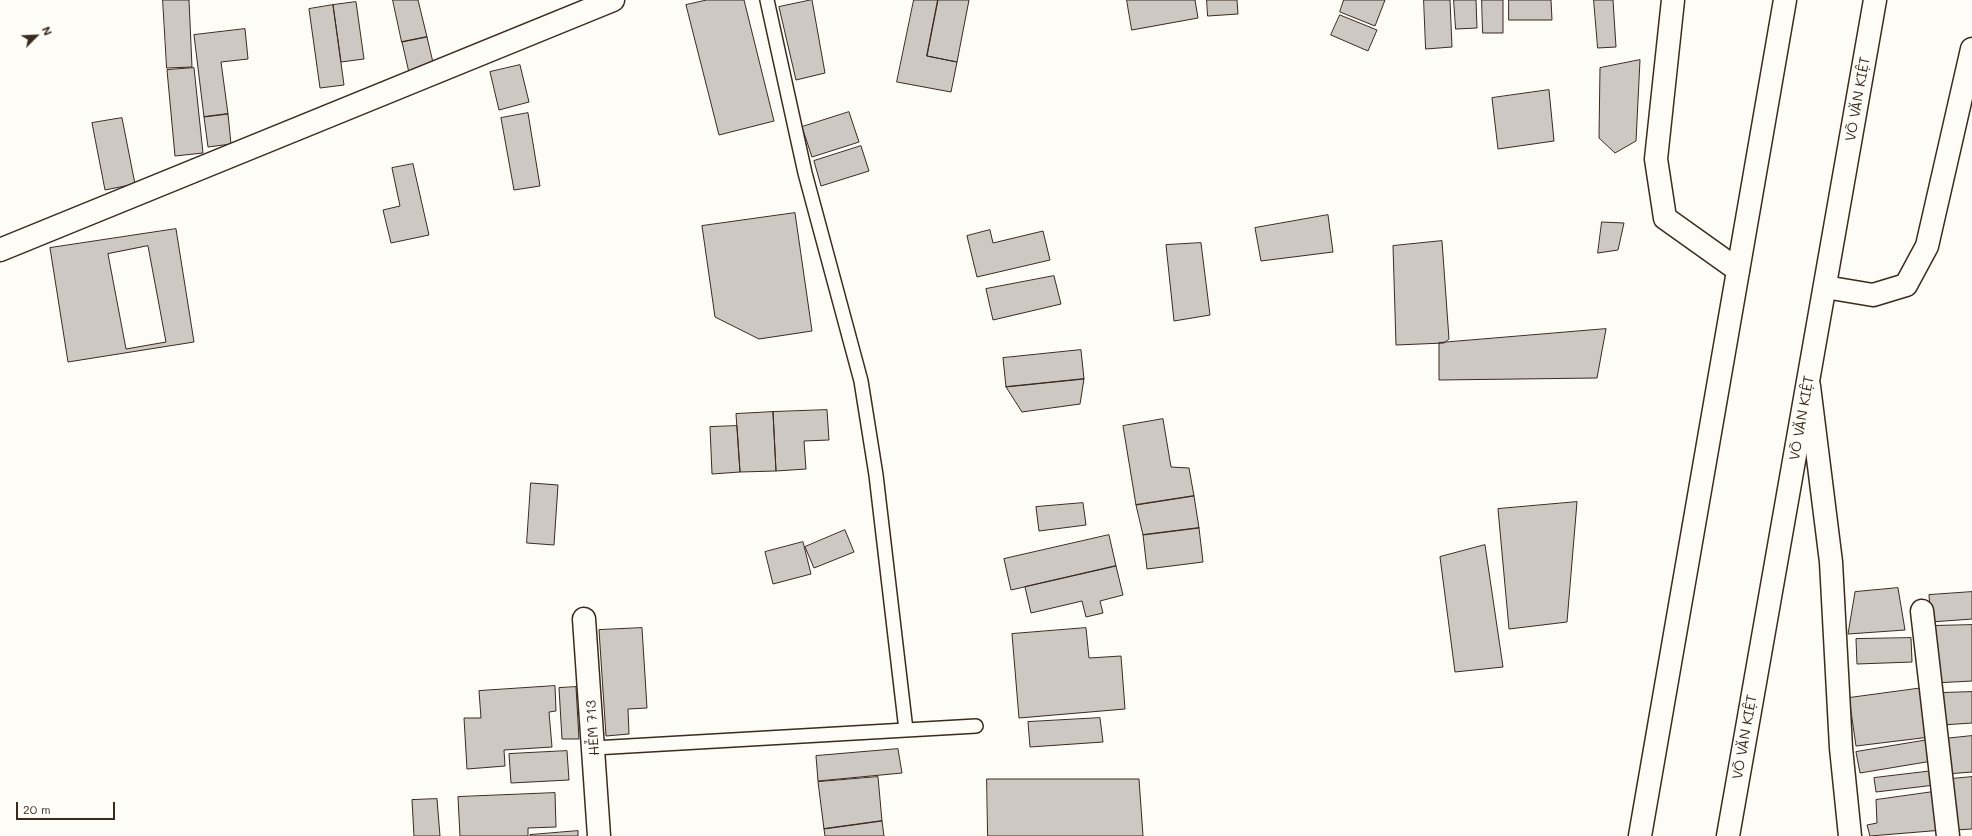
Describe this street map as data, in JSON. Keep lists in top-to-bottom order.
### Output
{
  "streets": {
    "street": ["VÕ VĂN KIỆT", "HẺM 713"]
  },
  "scale_bar": "20 m",
  "north": "top right"
}
